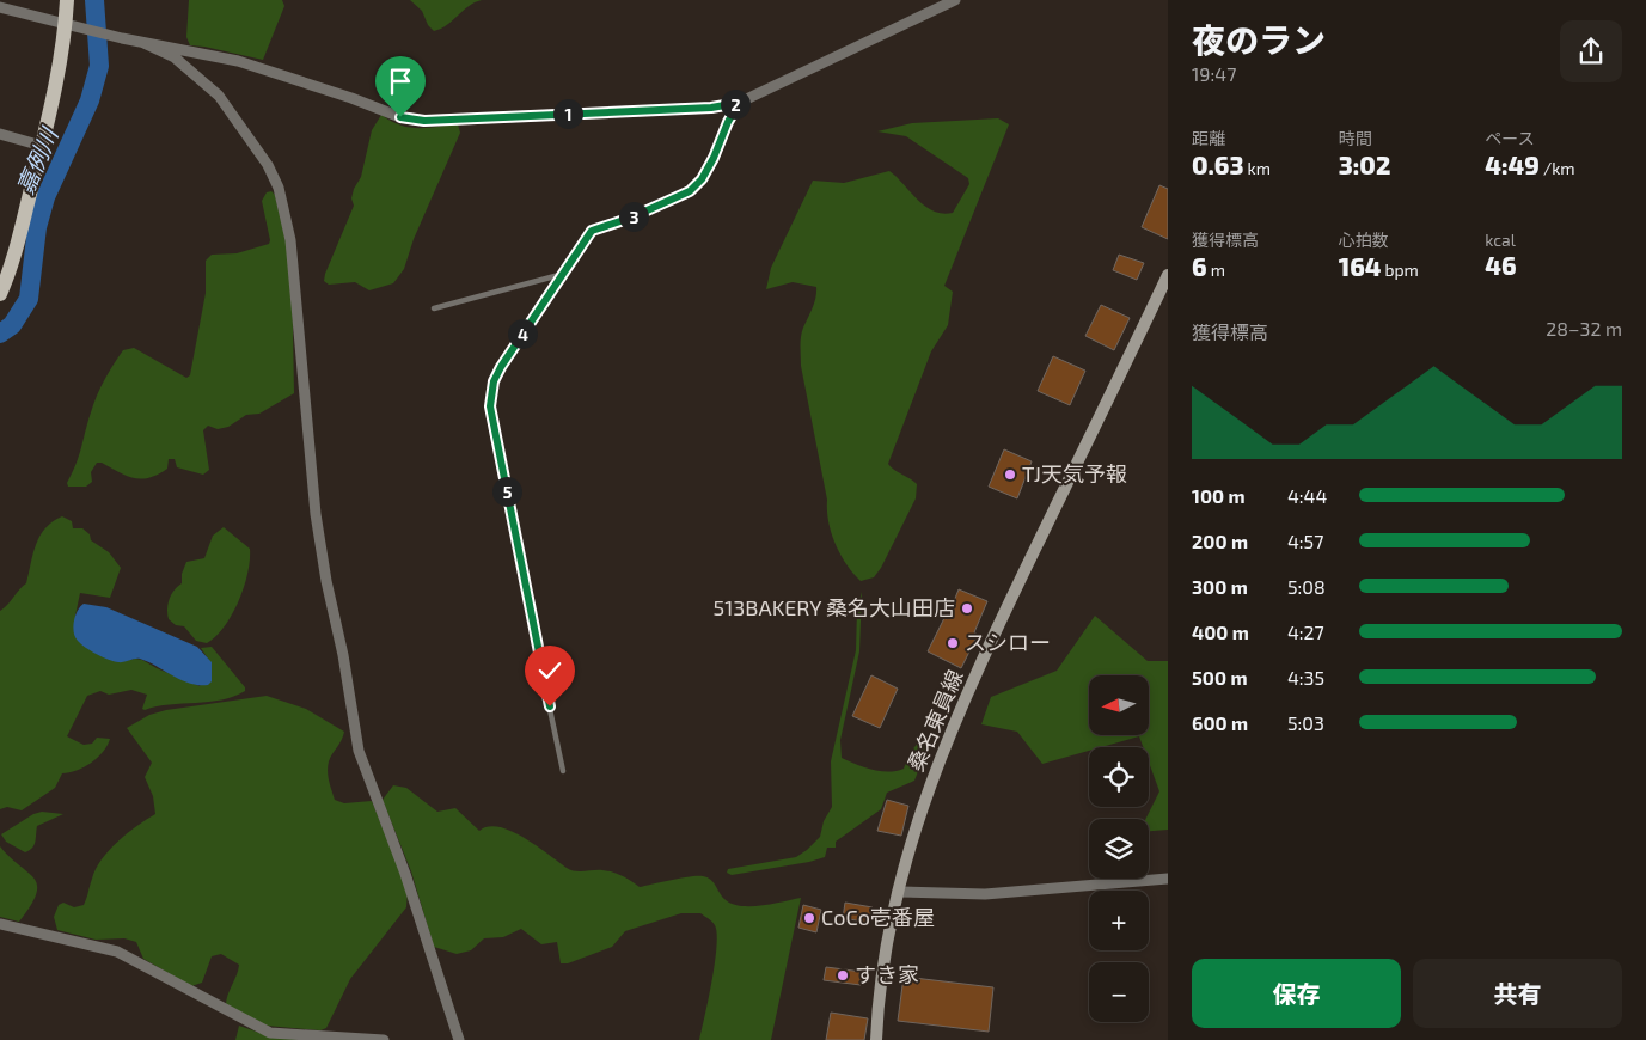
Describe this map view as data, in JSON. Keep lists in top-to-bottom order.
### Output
{
  "streets": {
    "main road": ["桑名東員線"]
  },
  "water": ["嘉例川"],
  "places": [
    "TJ天気予報",
    "513BAKERY 桑名大山田店",
    "スシロー",
    "CoCo壱番屋",
    "すき家"
  ],
  "north": "left",
  "page": {
    "heading": ["夜のラン", "19:47"],
    "pins": [
      "2",
      "1",
      "3",
      "4",
      "5"
    ],
    "stats": [
      ["距離", "0.63 km"],
      ["時間", "3:02"],
      ["ペース", "4:49 /km"],
      ["獲得標高", "6 m"],
      ["心拍数", "164 bpm"],
      ["kcal", "46"]
    ],
    "chart": ["獲得標高", "28–32 m"],
    "list": [
      {
        "name": "100 m",
        "note": "4:44"
      },
      {
        "name": "200 m",
        "note": "4:57"
      },
      {
        "name": "300 m",
        "note": "5:08"
      },
      {
        "name": "400 m",
        "note": "4:27"
      },
      {
        "name": "500 m",
        "note": "4:35"
      },
      {
        "name": "600 m",
        "note": "5:03"
      }
    ],
    "map_buttons": ["+", "−"],
    "buttons": ["保存", "共有"]
  }
}
